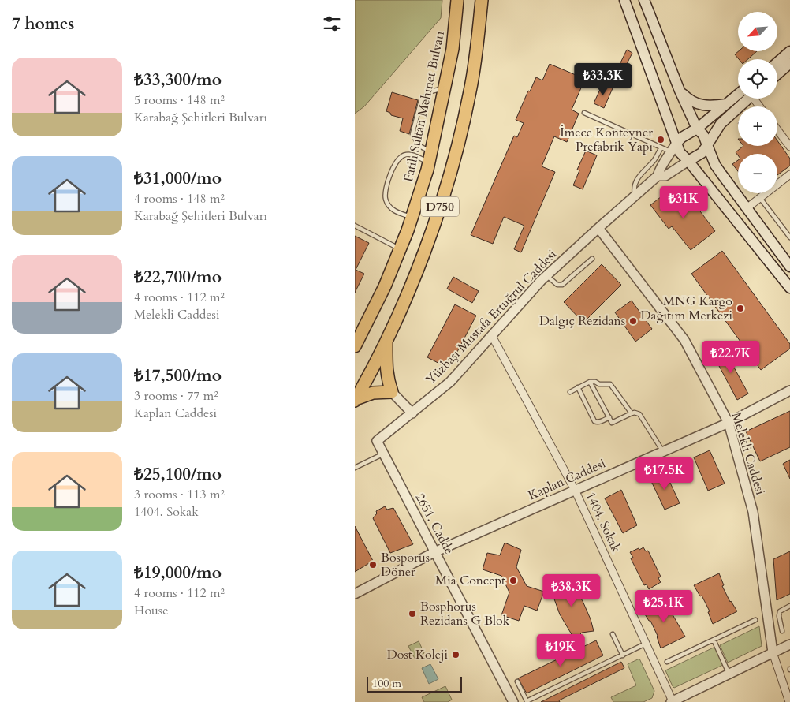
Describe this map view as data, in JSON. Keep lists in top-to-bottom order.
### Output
{
  "streets": {
    "highway": ["Fatih Sultan Mehmet Bulvarı", "D750"],
    "street": [
      "Yüzbaşı Mustafa Ertuğrul Caddesi",
      "Melekli Caddesi",
      "Kaplan Caddesi",
      "1404. Sokak",
      "2651. Cadde"
    ]
  },
  "crossings": [
    ["Yüzbaşı Mustafa Ertuğrul Caddesi", "Melekli Caddesi"],
    ["Yüzbaşı Mustafa Ertuğrul Caddesi", "1404. Sokak"],
    ["Yüzbaşı Mustafa Ertuğrul Caddesi", "2651. Cadde"],
    ["Melekli Caddesi", "Kaplan Caddesi"],
    ["Kaplan Caddesi", "1404. Sokak"],
    ["Kaplan Caddesi", "2651. Cadde"]
  ],
  "places": [
    "İmece Konteyner Prefabrik Yapı",
    "MNG Kargo Dağıtım Merkezi",
    "Dalgıç Rezidans",
    "Bosporus Döner",
    "Mia Concept",
    "Bosphorus Rezidans G Blok",
    "Dost Koleji"
  ],
  "scale_bar": "100 m",
  "north": "bottom left",
  "page": {
    "heading": "7 homes",
    "map_buttons": ["+", "−"],
    "list": [
      {
        "name": "₺33,300/mo",
        "note": "5 rooms · 148 m² · Karabağ Şehitleri Bulvarı"
      },
      {
        "name": "₺31,000/mo",
        "note": "4 rooms · 148 m² · Karabağ Şehitleri Bulvarı"
      },
      {
        "name": "₺22,700/mo",
        "note": "4 rooms · 112 m² · Melekli Caddesi"
      },
      {
        "name": "₺17,500/mo",
        "note": "3 rooms · 77 m² · Kaplan Caddesi"
      },
      {
        "name": "₺25,100/mo",
        "note": "3 rooms · 113 m² · 1404. Sokak"
      },
      {
        "name": "₺19,000/mo",
        "note": "4 rooms · 112 m² · House"
      }
    ],
    "price": [
      "₺33.3K",
      "₺31K",
      "₺22.7K",
      "₺17.5K",
      "₺38.3K",
      "₺25.1K",
      "₺19K"
    ],
    "scale": "100 m"
  }
}
